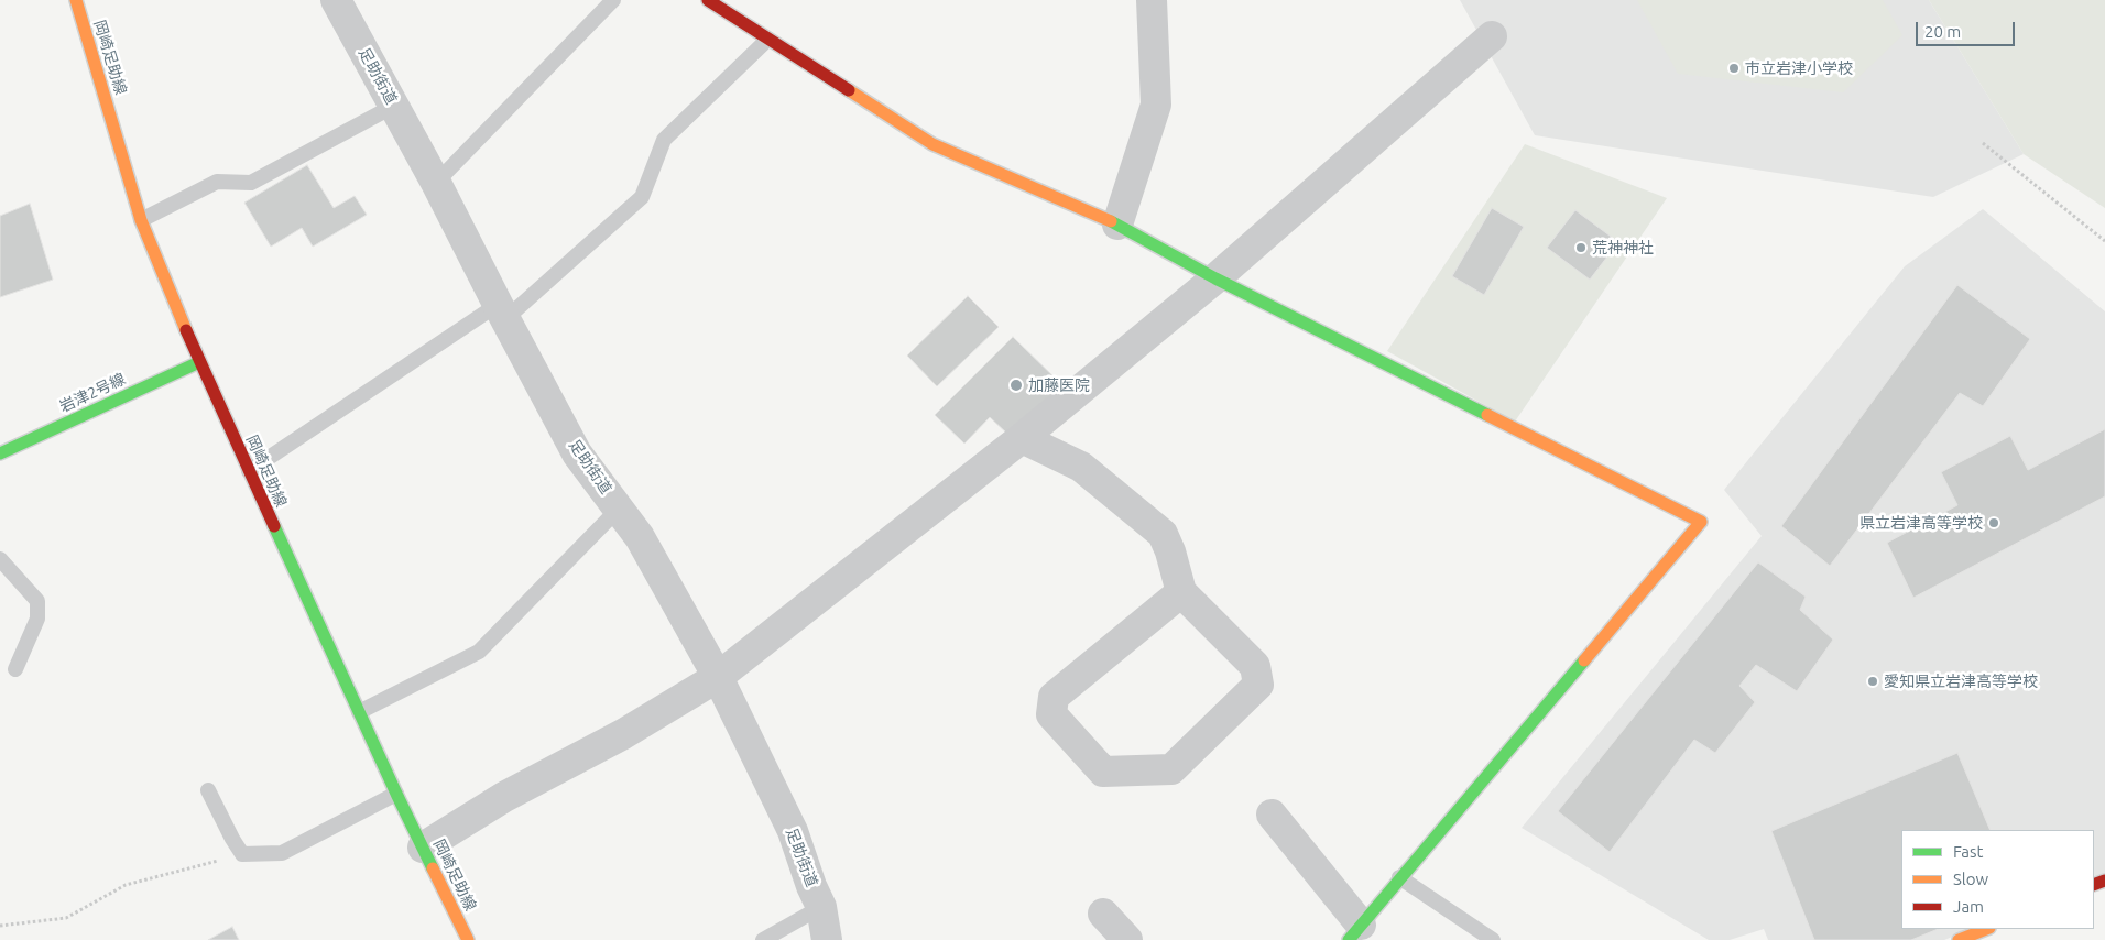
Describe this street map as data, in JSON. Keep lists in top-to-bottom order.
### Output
{
  "streets": {
    "street": ["岡崎足助線", "足助街道", "岩津2号線"]
  },
  "crossings": [
    ["岡崎足助線", "岩津2号線"]
  ],
  "places": [
    "市立岩津小学校",
    "荒神神社",
    "加藤医院",
    "県立岩津高等学校",
    "愛知県立岩津高等学校"
  ],
  "legend": ["Fast", "Slow", "Jam"],
  "scale_bar": "20 m"
}
